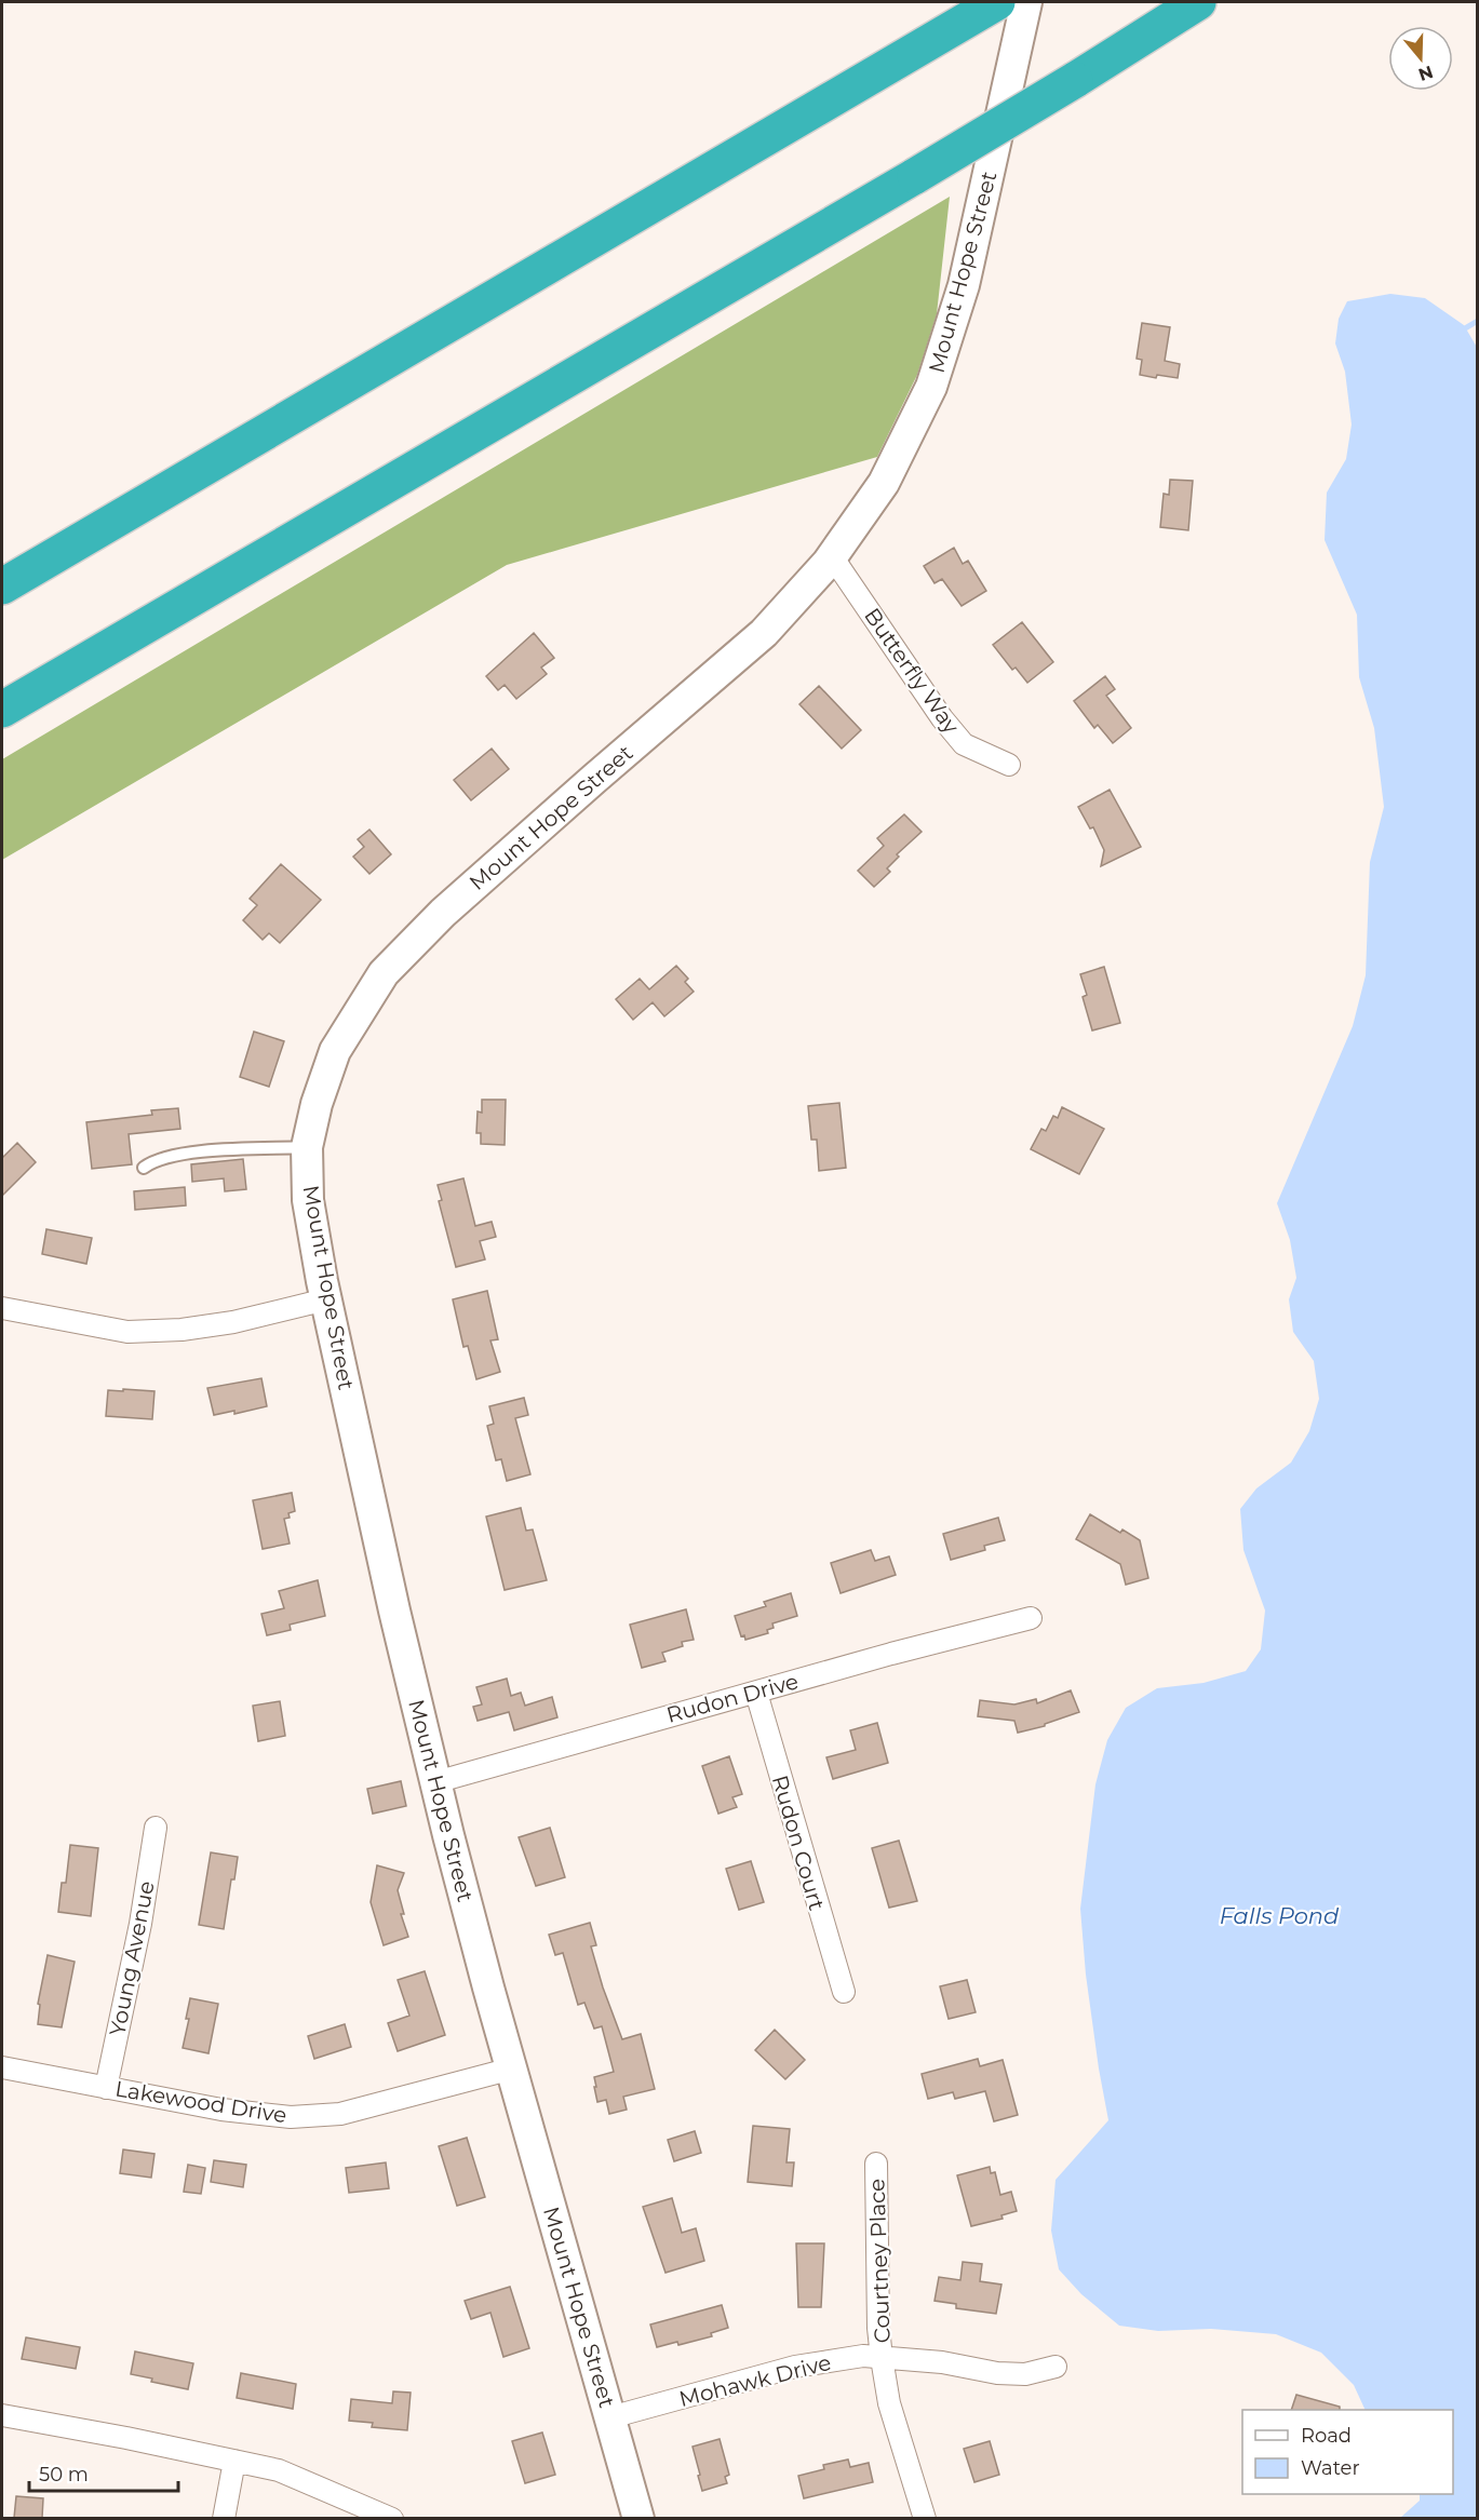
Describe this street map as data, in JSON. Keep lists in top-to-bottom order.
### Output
{
  "streets": {
    "street": [
      "Mount Hope Street",
      "Butterfly Way",
      "Rudon Drive",
      "Rudon Court",
      "Young Avenue",
      "Lakewood Drive",
      "Courtney Place",
      "Mohawk Drive"
    ]
  },
  "crossings": [
    ["Mount Hope Street", "Butterfly Way"],
    ["Mount Hope Street", "Rudon Drive"],
    ["Mount Hope Street", "Lakewood Drive"],
    ["Mount Hope Street", "Mohawk Drive"],
    ["Rudon Drive", "Rudon Court"],
    ["Young Avenue", "Lakewood Drive"],
    ["Courtney Place", "Mohawk Drive"]
  ],
  "water": ["Falls Pond"],
  "legend": ["Road", "Water"],
  "scale_bar": "50 m",
  "north": "bottom"
}
